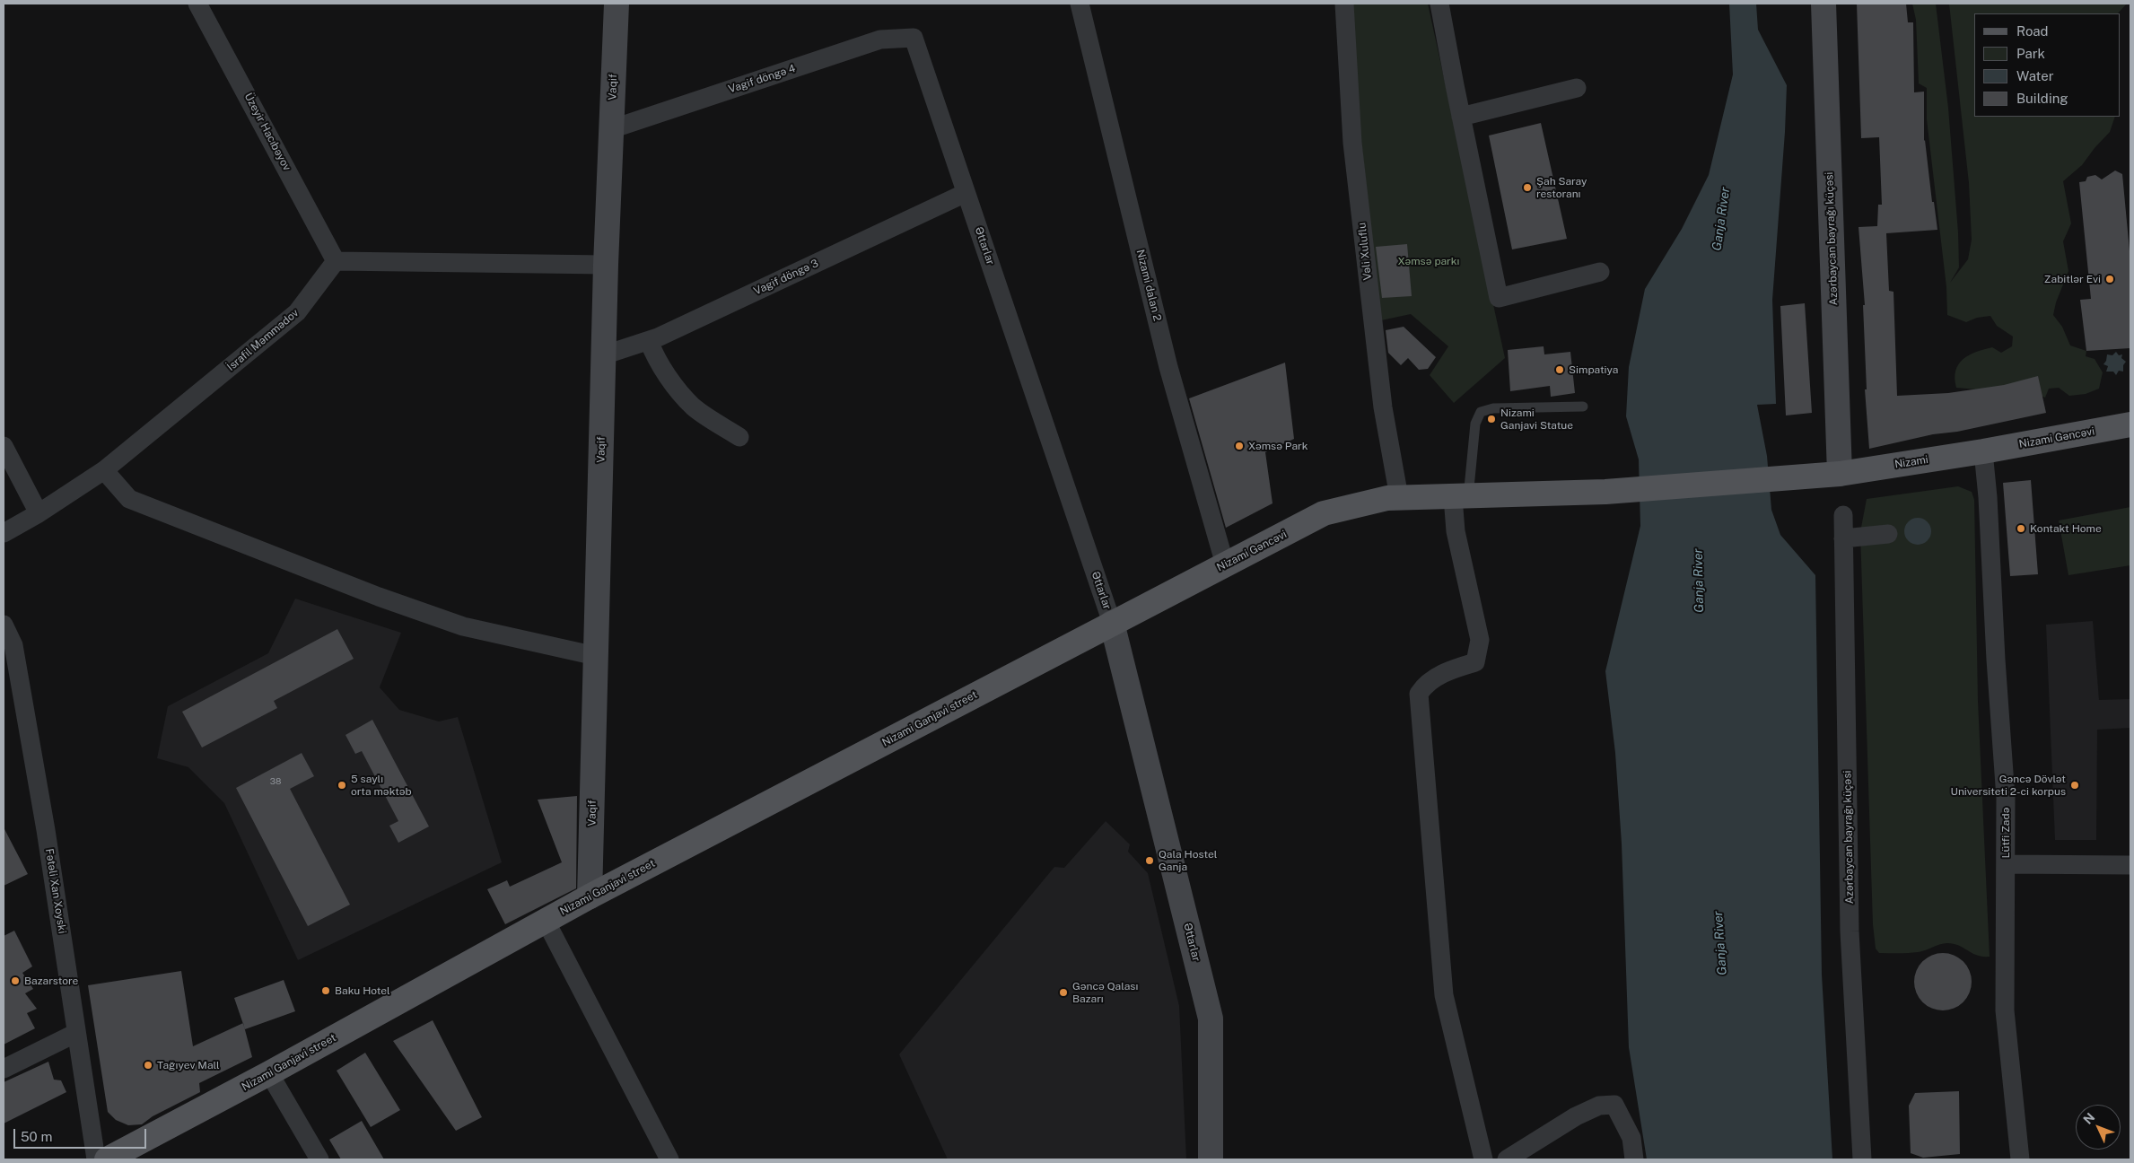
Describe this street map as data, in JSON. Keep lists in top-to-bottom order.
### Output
{
  "streets": {
    "main road": ["Nizami Gəncəvi", "Nizami", "Nizami Ganjavi street"],
    "street": [
      "Vagif döngə 4",
      "Vaqif",
      "Üzeyir Hacıbəyov",
      "Azərbaycan bayrağı küçəsi",
      "Əttarlar",
      "Vəli Xuluflu",
      "Vagif döngə 3",
      "Nizami dalan 2",
      "İsrafil Məmmədov",
      "Lütfi Zadə",
      "Fətəli Xan Xoyski"
    ]
  },
  "crossings": [
    ["Vagif döngə 4", "Vaqif"],
    ["Vagif döngə 4", "Əttarlar"],
    ["Vaqif", "Vagif döngə 3"],
    ["Vaqif", "Nizami Ganjavi street"],
    ["Üzeyir Hacıbəyov", "İsrafil Məmmədov"],
    ["Azərbaycan bayrağı küçəsi", "Nizami"],
    ["Əttarlar", "Vagif döngə 3"],
    ["Əttarlar", "Nizami Gəncəvi"],
    ["Əttarlar", "Nizami Ganjavi street"],
    ["Vəli Xuluflu", "Nizami Gəncəvi"],
    ["Nizami dalan 2", "Nizami Gəncəvi"],
    ["Nizami Gəncəvi", "Nizami"],
    ["Nizami Gəncəvi", "Nizami Ganjavi street"],
    ["Nizami Gəncəvi", "Lütfi Zadə"],
    ["Nizami", "Lütfi Zadə"]
  ],
  "water": ["Ganja River"],
  "parks": ["Xəmsə parkı"],
  "places": [
    "Şah Saray restoranı",
    "Zabitlər Evi",
    "Simpatiya",
    "Nizami Ganjavi Statue",
    "Xəmsə Park",
    "Kontakt Home",
    "5 saylı orta məktəb",
    "Gəncə Dövlət Universiteti 2-ci korpus",
    "Qala Hostel Ganja",
    "Bazarstore",
    "Baku Hotel",
    "Gəncə Qalası Bazarı",
    "Tağıyev Mall"
  ],
  "house_numbers": ["38"],
  "legend": [
    "Road",
    "Park",
    "Water",
    "Building"
  ],
  "scale_bar": "50 m",
  "north": "top left"
}
